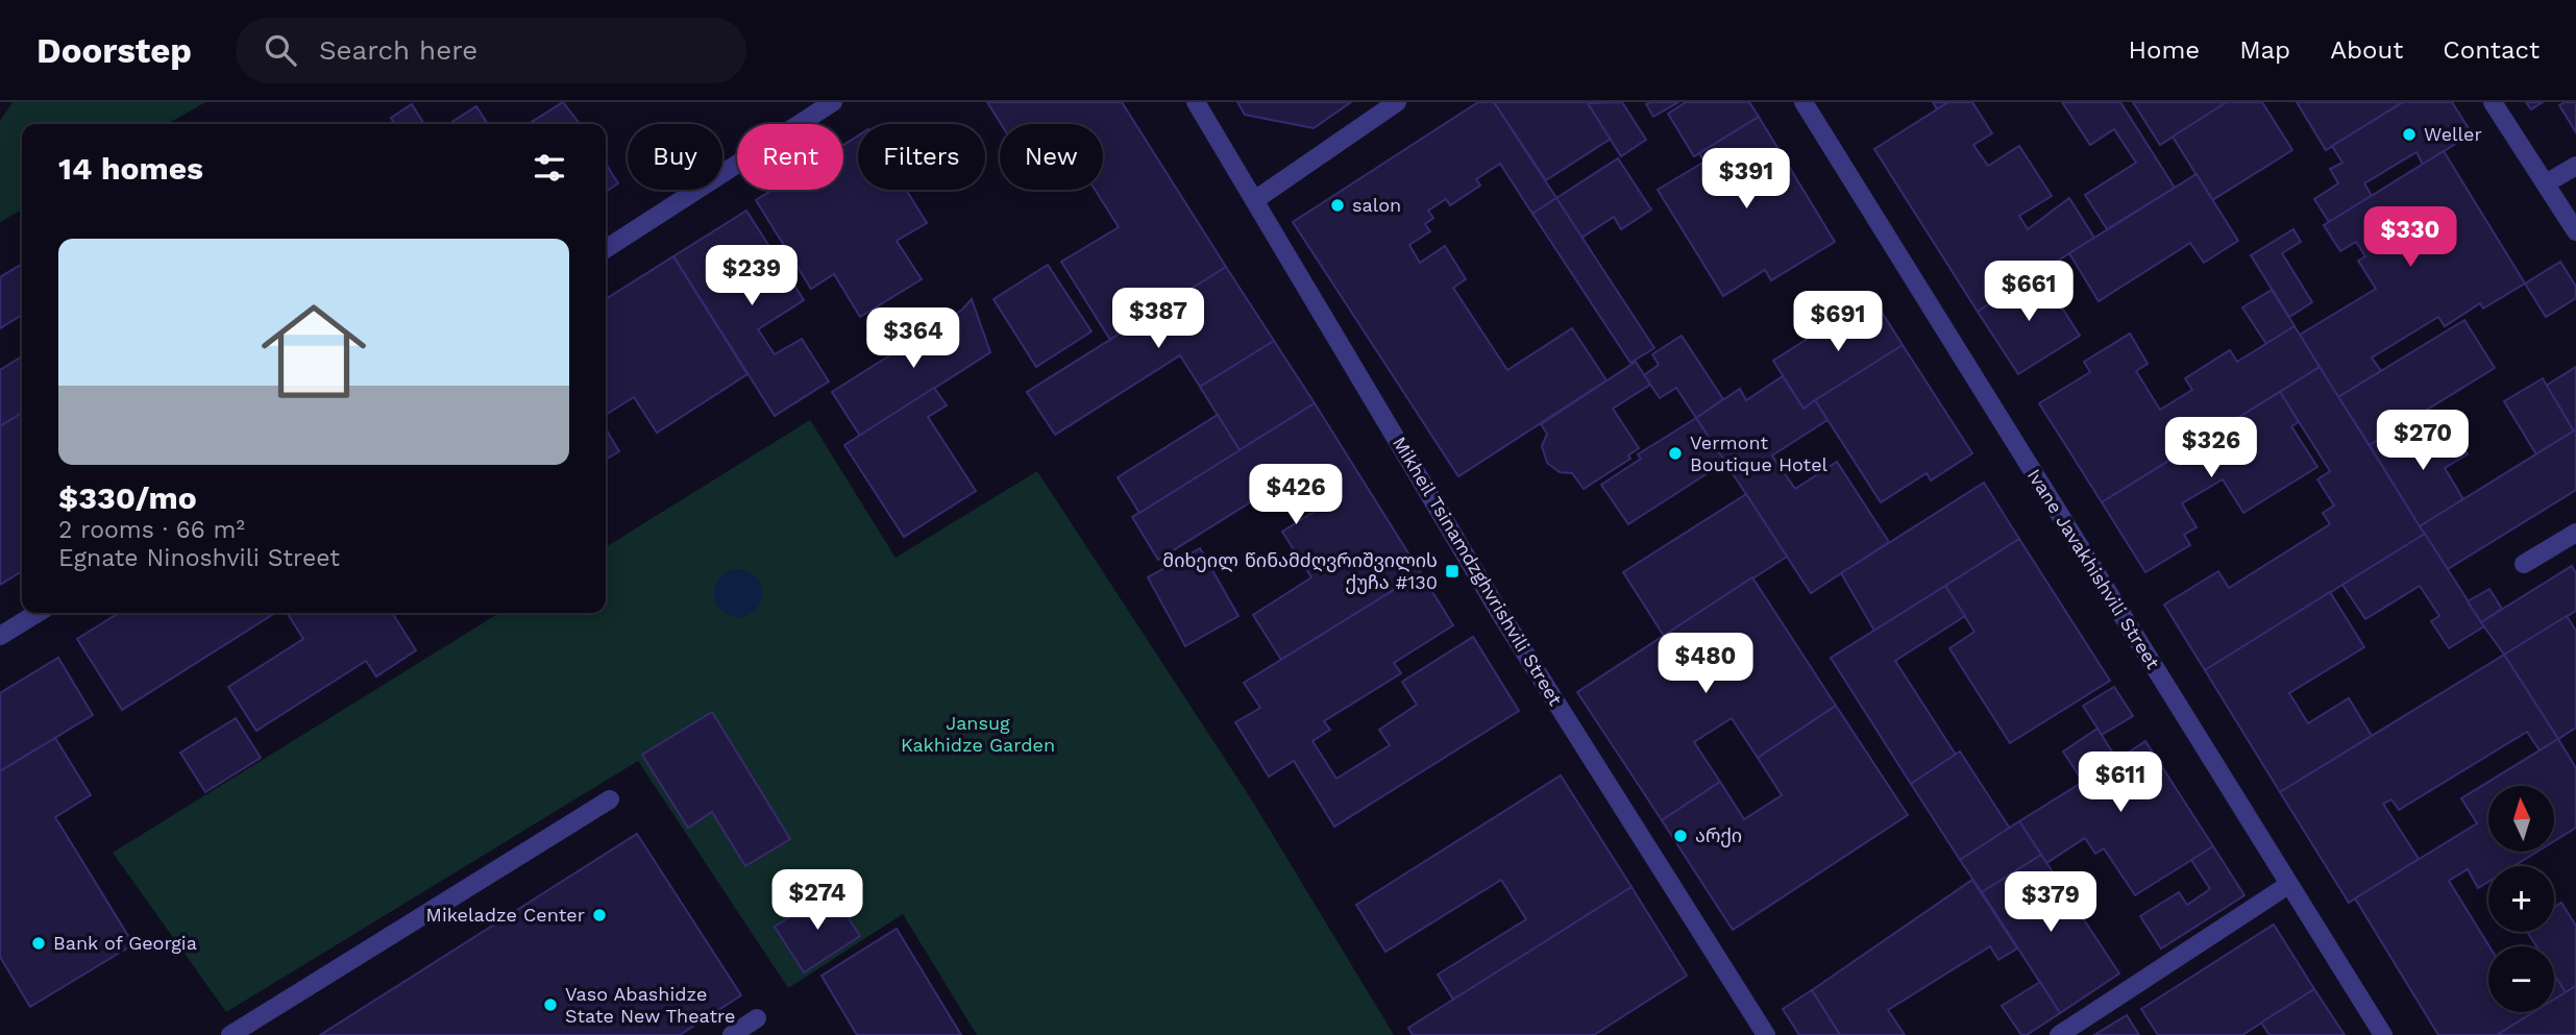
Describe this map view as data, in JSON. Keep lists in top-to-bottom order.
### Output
{
  "streets": {
    "street": ["Ivane Javakhishvili Street", "Mikheil Tsinamdzghvrishvili Street"]
  },
  "parks": ["Jansug Kakhidze Garden"],
  "places": {
    "other": [
      "Weller",
      "salon",
      "Vermont Boutique Hotel",
      "არქი",
      "Mikeladze Center",
      "Bank of Georgia",
      "Vaso Abashidze State New Theatre"
    ],
    "transit": ["მიხეილ წინამძღვრიშვილის ქუჩა #130"]
  },
  "north": "top",
  "page": {
    "header": "Doorstep",
    "search": "Search here",
    "nav": [
      "Home",
      "Map",
      "About",
      "Contact"
    ],
    "chip": [
      "Buy",
      "Rent",
      "Filters",
      "New"
    ],
    "heading": "14 homes",
    "price": [
      "$391",
      "$330",
      "$239",
      "$661",
      "$387",
      "$691",
      "$364",
      "$270",
      "$326",
      "$426",
      "$480",
      "$611",
      "$274",
      "$379"
    ],
    "list": [
      {
        "name": "$330/mo",
        "note": "2 rooms · 66 m² · Egnate Ninoshvili Street"
      }
    ],
    "map_buttons": ["+", "−"]
  }
}
